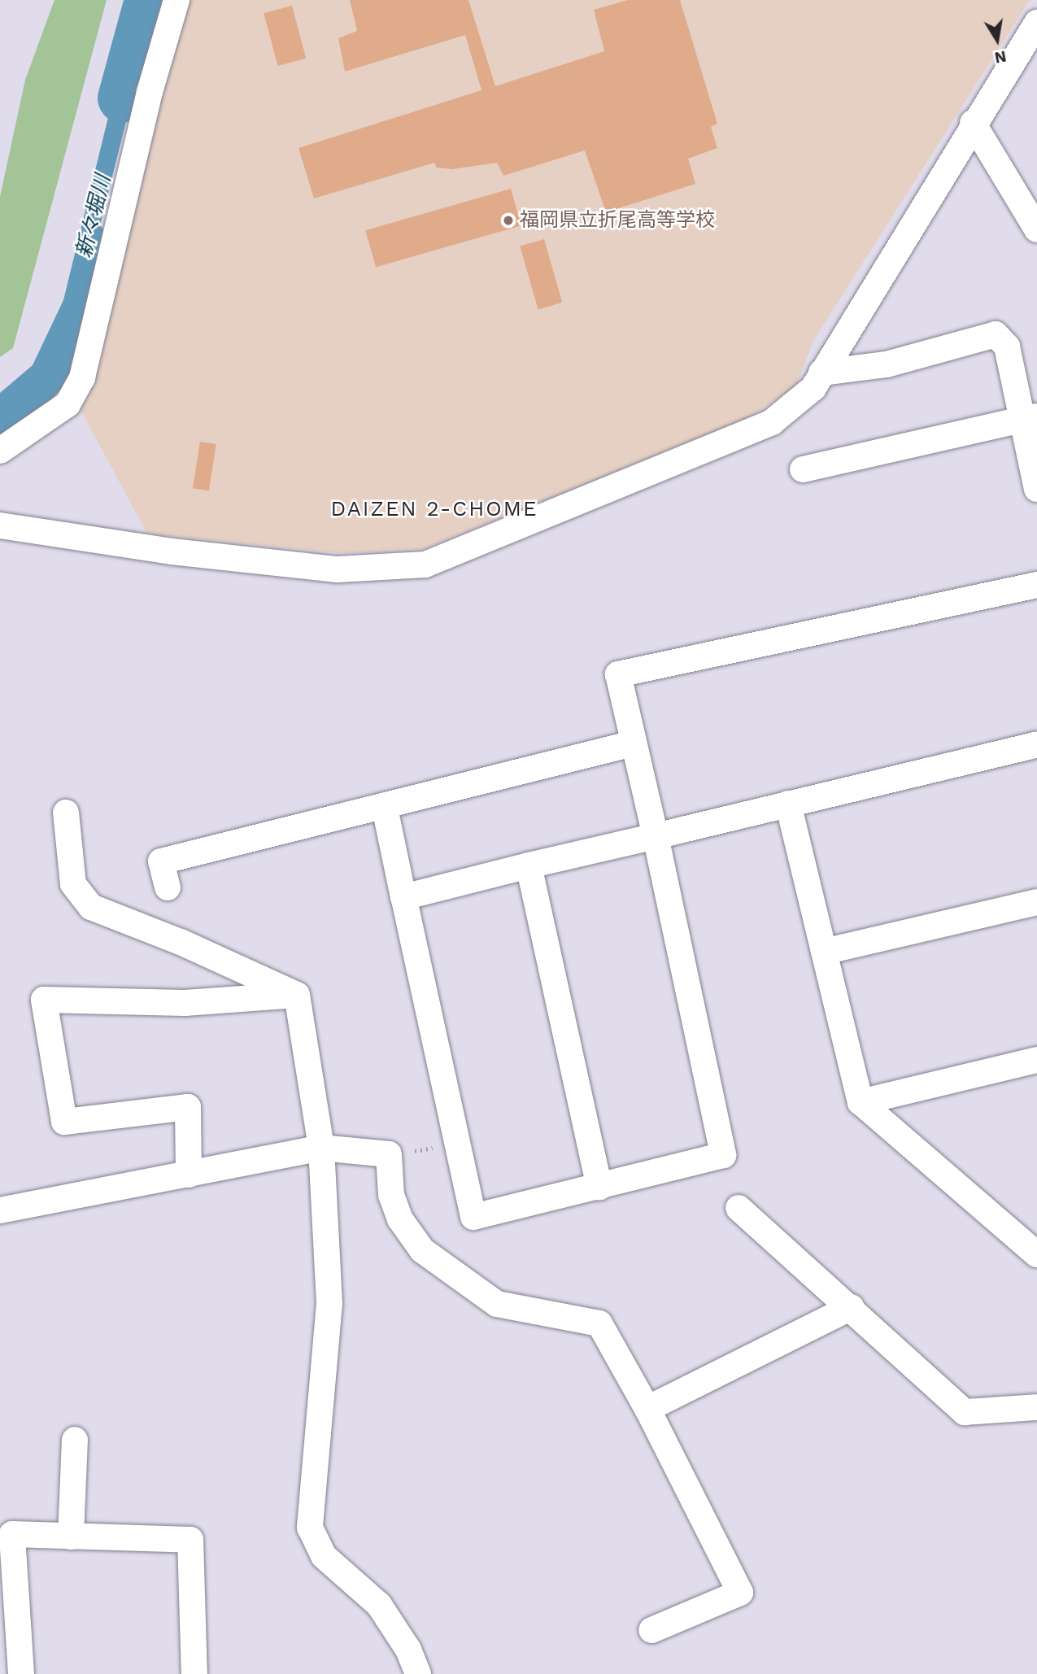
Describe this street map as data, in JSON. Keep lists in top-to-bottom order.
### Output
{
  "districts": ["DAIZEN 2-CHOME"],
  "water": ["新々堀川"],
  "places": ["福岡県立折尾高等学校"],
  "north": "bottom"
}
